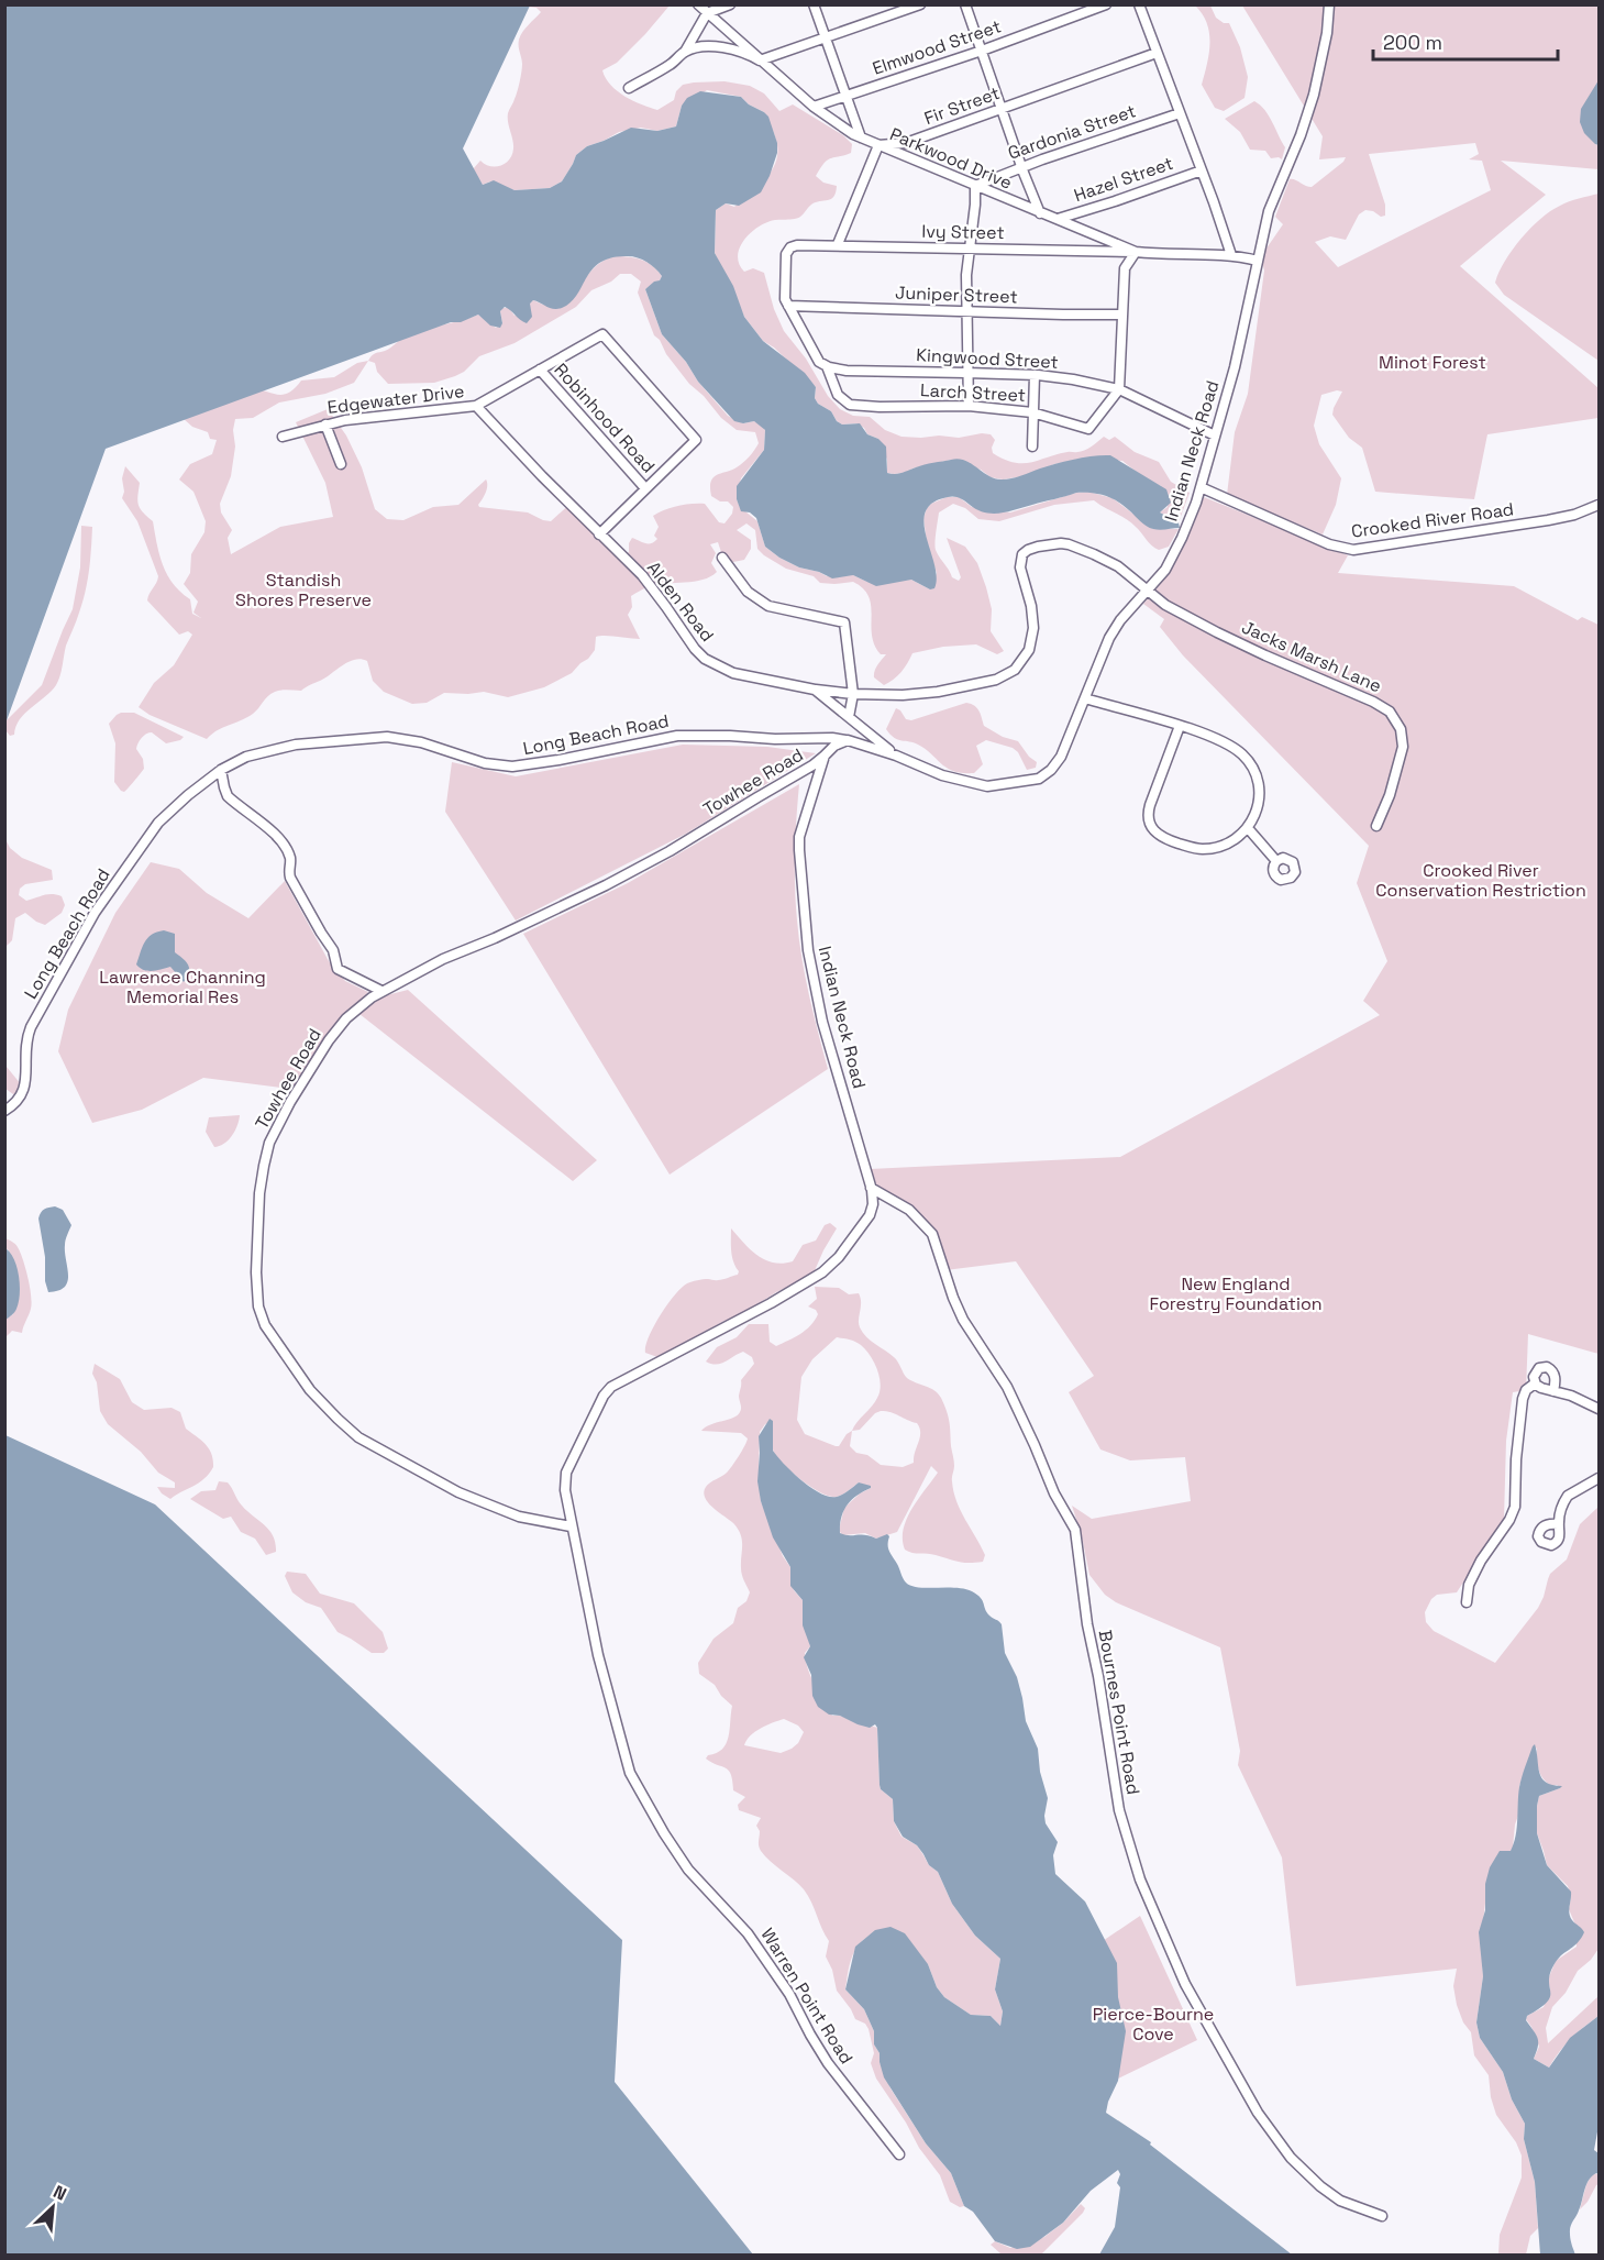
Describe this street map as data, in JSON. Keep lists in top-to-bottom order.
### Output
{
  "streets": {
    "street": [
      "Elmwood Street",
      "Fir Street",
      "Gardonia Street",
      "Parkwood Drive",
      "Hazel Street",
      "Ivy Street",
      "Juniper Street",
      "Kingwood Street",
      "Larch Street",
      "Edgewater Drive",
      "Robinhood Road",
      "Indian Neck Road",
      "Crooked River Road",
      "Alden Road",
      "Jacks Marsh Lane",
      "Long Beach Road",
      "Towhee Road",
      "Bournes Point Road",
      "Warren Point Road"
    ]
  },
  "crossings": [
    ["Elmwood Street", "Parkwood Drive"],
    ["Fir Street", "Parkwood Drive"],
    ["Gardonia Street", "Parkwood Drive"],
    ["Parkwood Drive", "Hazel Street"],
    ["Parkwood Drive", "Ivy Street"],
    ["Parkwood Drive", "Indian Neck Road"],
    ["Ivy Street", "Juniper Street"],
    ["Ivy Street", "Larch Street"],
    ["Juniper Street", "Larch Street"],
    ["Kingwood Street", "Larch Street"],
    ["Kingwood Street", "Indian Neck Road"],
    ["Edgewater Drive", "Robinhood Road"],
    ["Edgewater Drive", "Alden Road"],
    ["Indian Neck Road", "Crooked River Road"],
    ["Indian Neck Road", "Alden Road"],
    ["Indian Neck Road", "Jacks Marsh Lane"],
    ["Indian Neck Road", "Long Beach Road"],
    ["Indian Neck Road", "Towhee Road"],
    ["Indian Neck Road", "Bournes Point Road"],
    ["Indian Neck Road", "Warren Point Road"]
  ],
  "parks": [
    "Minot Forest",
    "Standish Shores Preserve",
    "Crooked River Conservation Restriction",
    "Lawrence Channing Memorial Res",
    "New England Forestry Foundation",
    "Pierce-Bourne Cove"
  ],
  "scale_bar": "200 m",
  "north": "top right"
}
